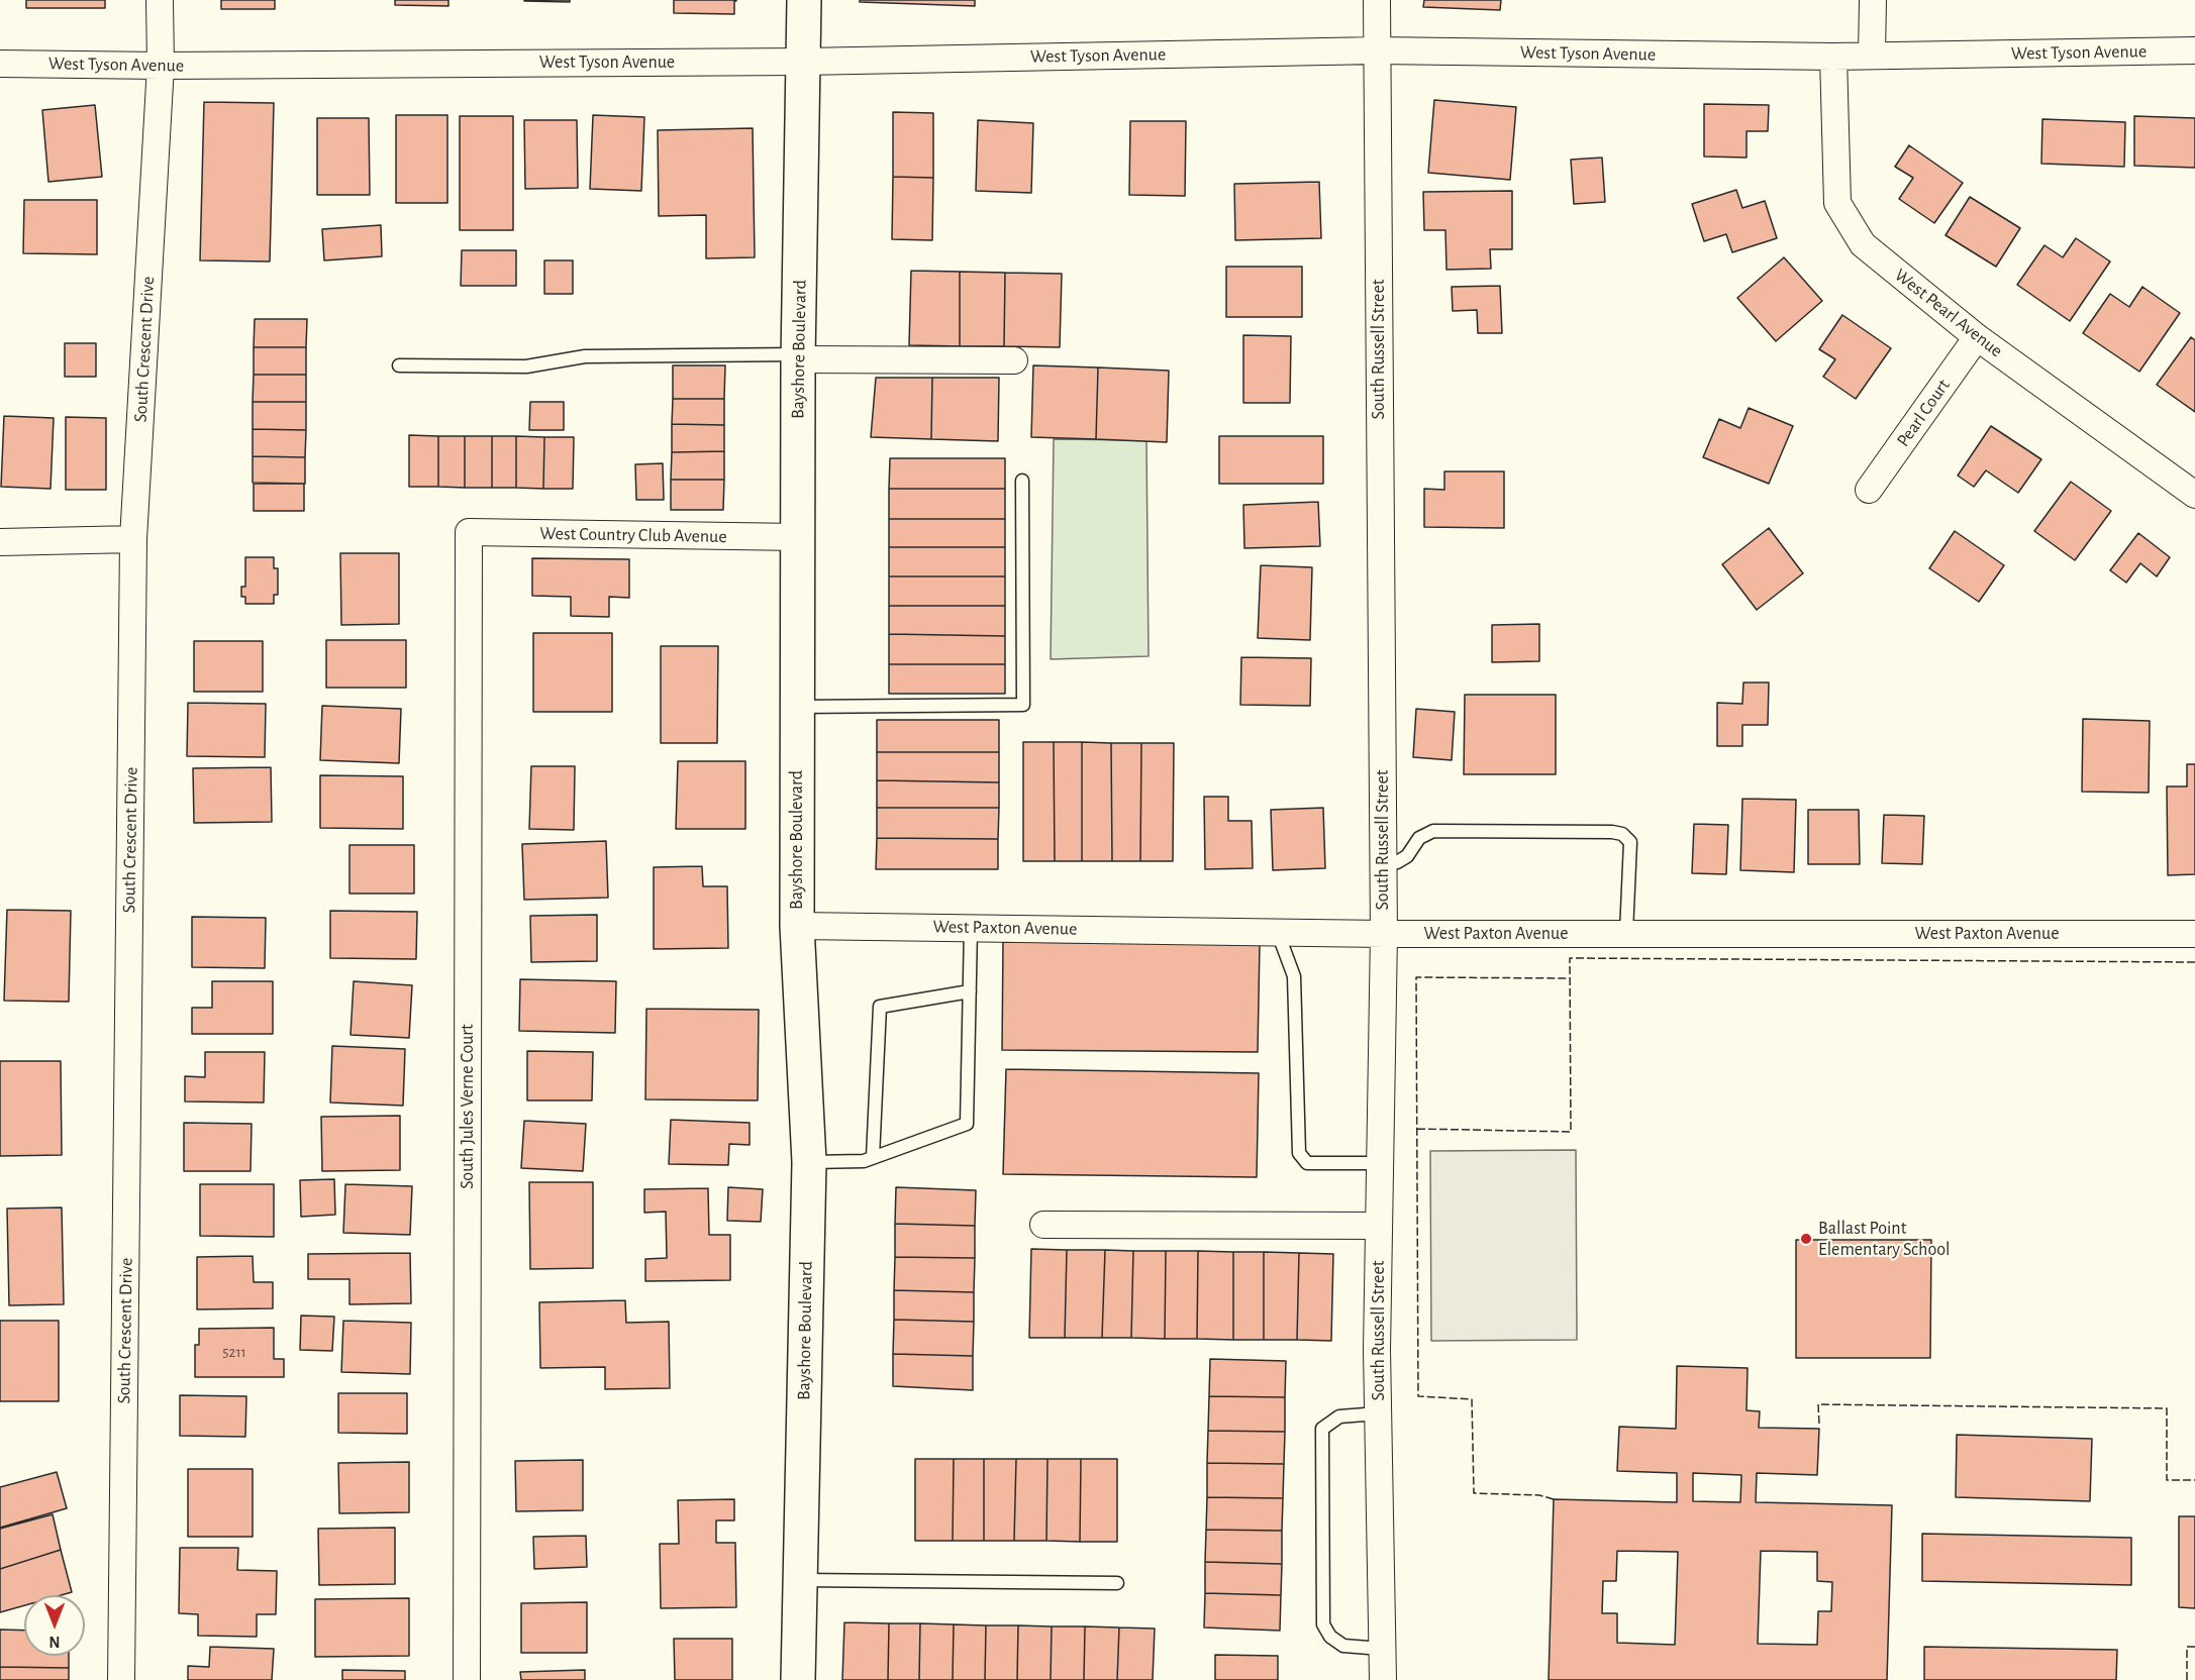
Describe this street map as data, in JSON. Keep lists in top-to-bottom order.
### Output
{
  "streets": {
    "street": [
      "West Tyson Avenue",
      "West Pearl Avenue",
      "South Crescent Drive",
      "Bayshore Boulevard",
      "South Russell Street",
      "Pearl Court",
      "West Country Club Avenue",
      "West Paxton Avenue",
      "South Jules Verne Court"
    ]
  },
  "crossings": [
    ["West Tyson Avenue", "West Pearl Avenue"],
    ["West Tyson Avenue", "South Crescent Drive"],
    ["West Tyson Avenue", "Bayshore Boulevard"],
    ["West Tyson Avenue", "South Russell Street"],
    ["West Pearl Avenue", "Pearl Court"],
    ["Bayshore Boulevard", "West Country Club Avenue"],
    ["Bayshore Boulevard", "West Paxton Avenue"],
    ["South Russell Street", "West Paxton Avenue"],
    ["West Country Club Avenue", "South Jules Verne Court"]
  ],
  "places": ["Ballast Point Elementary School"],
  "house_numbers": ["5211"],
  "north": "bottom"
}
